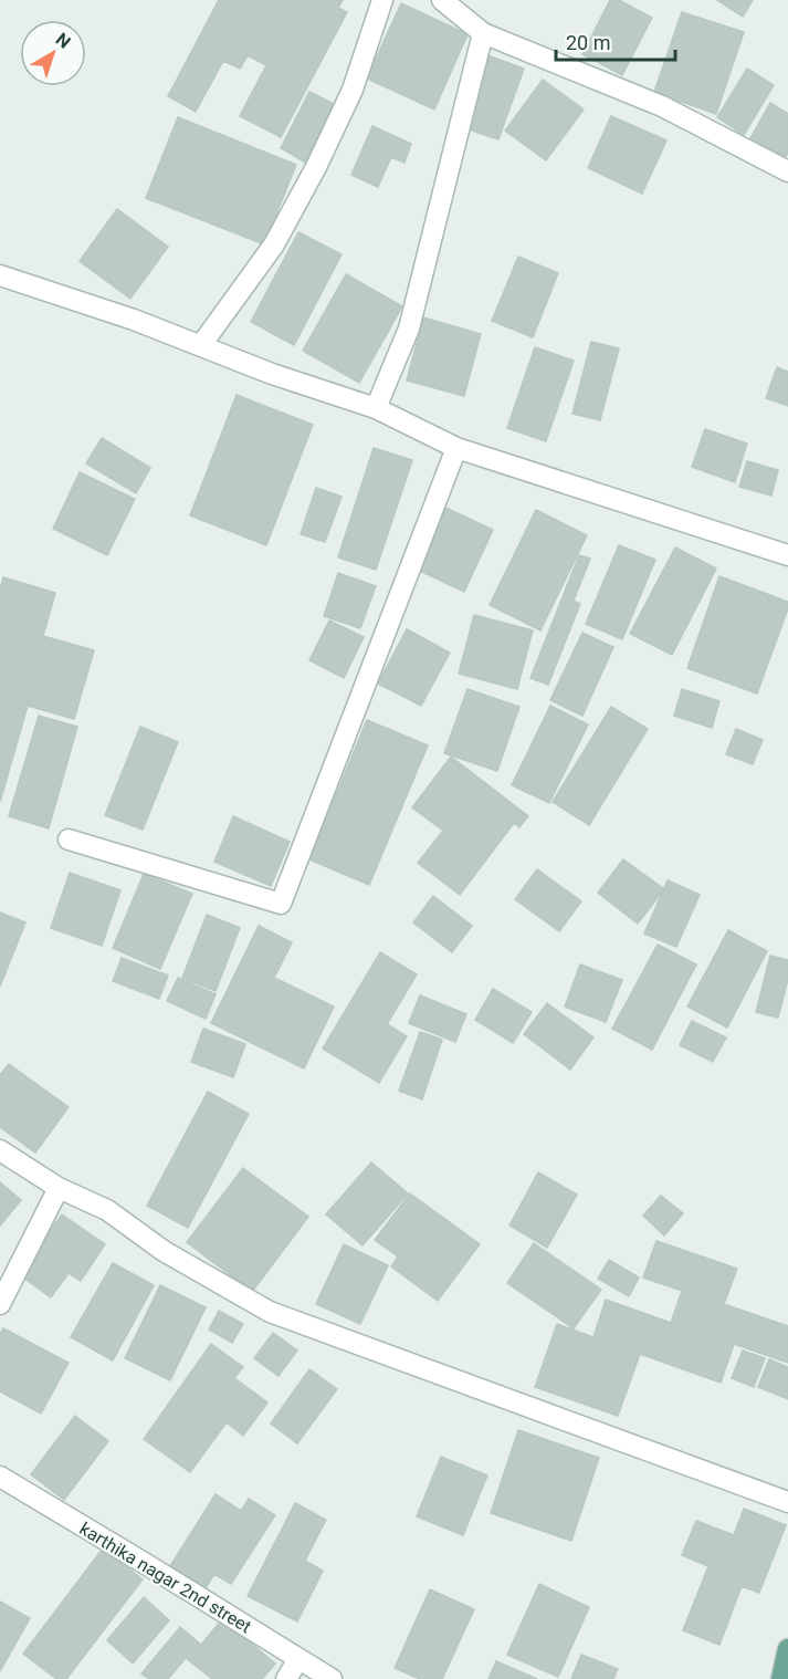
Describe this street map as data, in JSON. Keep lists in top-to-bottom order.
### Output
{
  "streets": {
    "street": ["karthika nagar 2nd street"]
  },
  "scale_bar": "20 m",
  "north": "top right"
}
